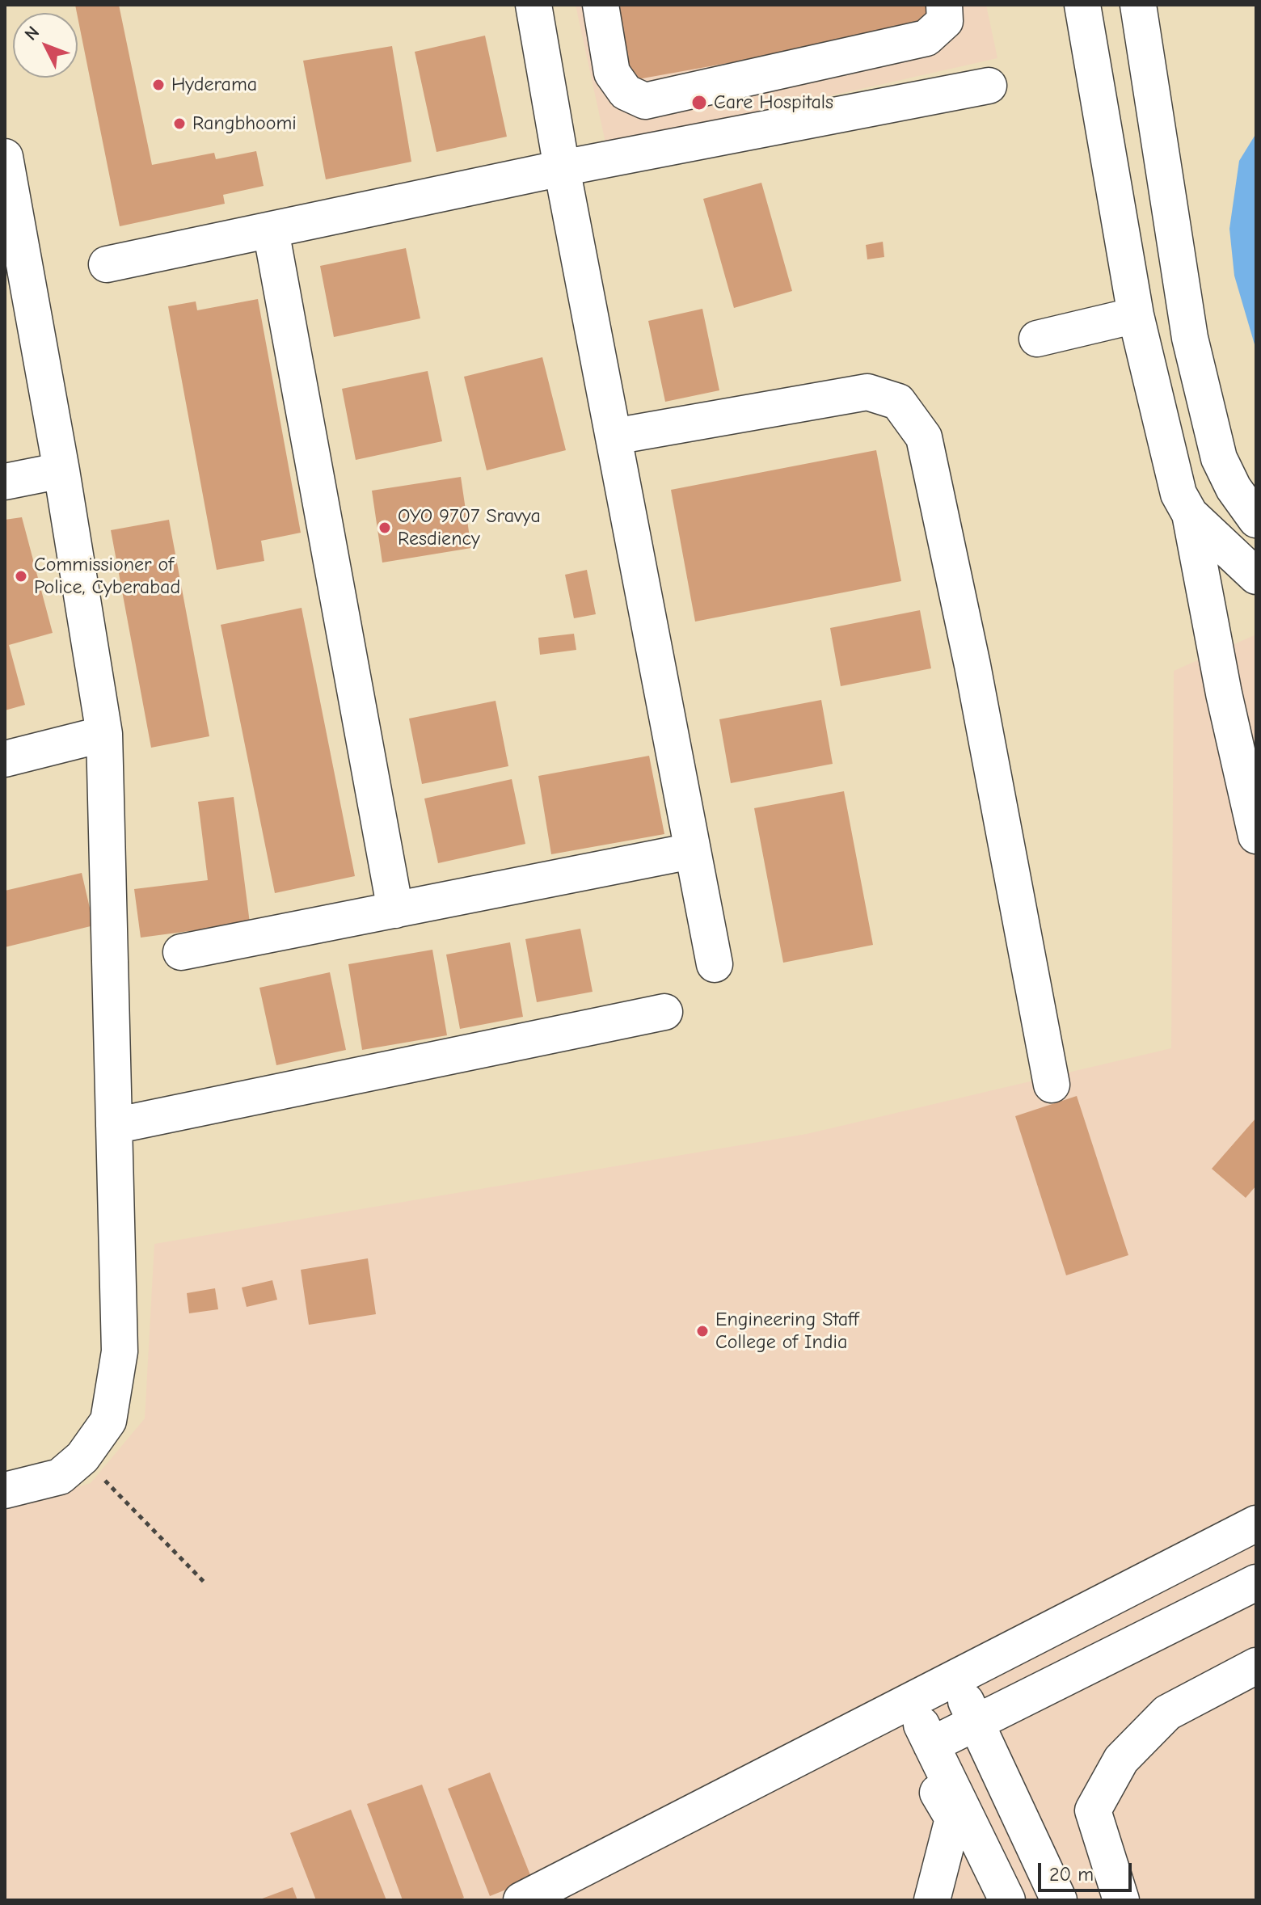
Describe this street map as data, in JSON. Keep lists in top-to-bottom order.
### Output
{
  "places": [
    "Hyderama",
    "Care Hospitals",
    "Rangbhoomi",
    "OYO 9707 Sravya Resdiency",
    "Commissioner of Police, Cyberabad",
    "Engineering Staff College of India"
  ],
  "scale_bar": "20 m",
  "north": "top left"
}
